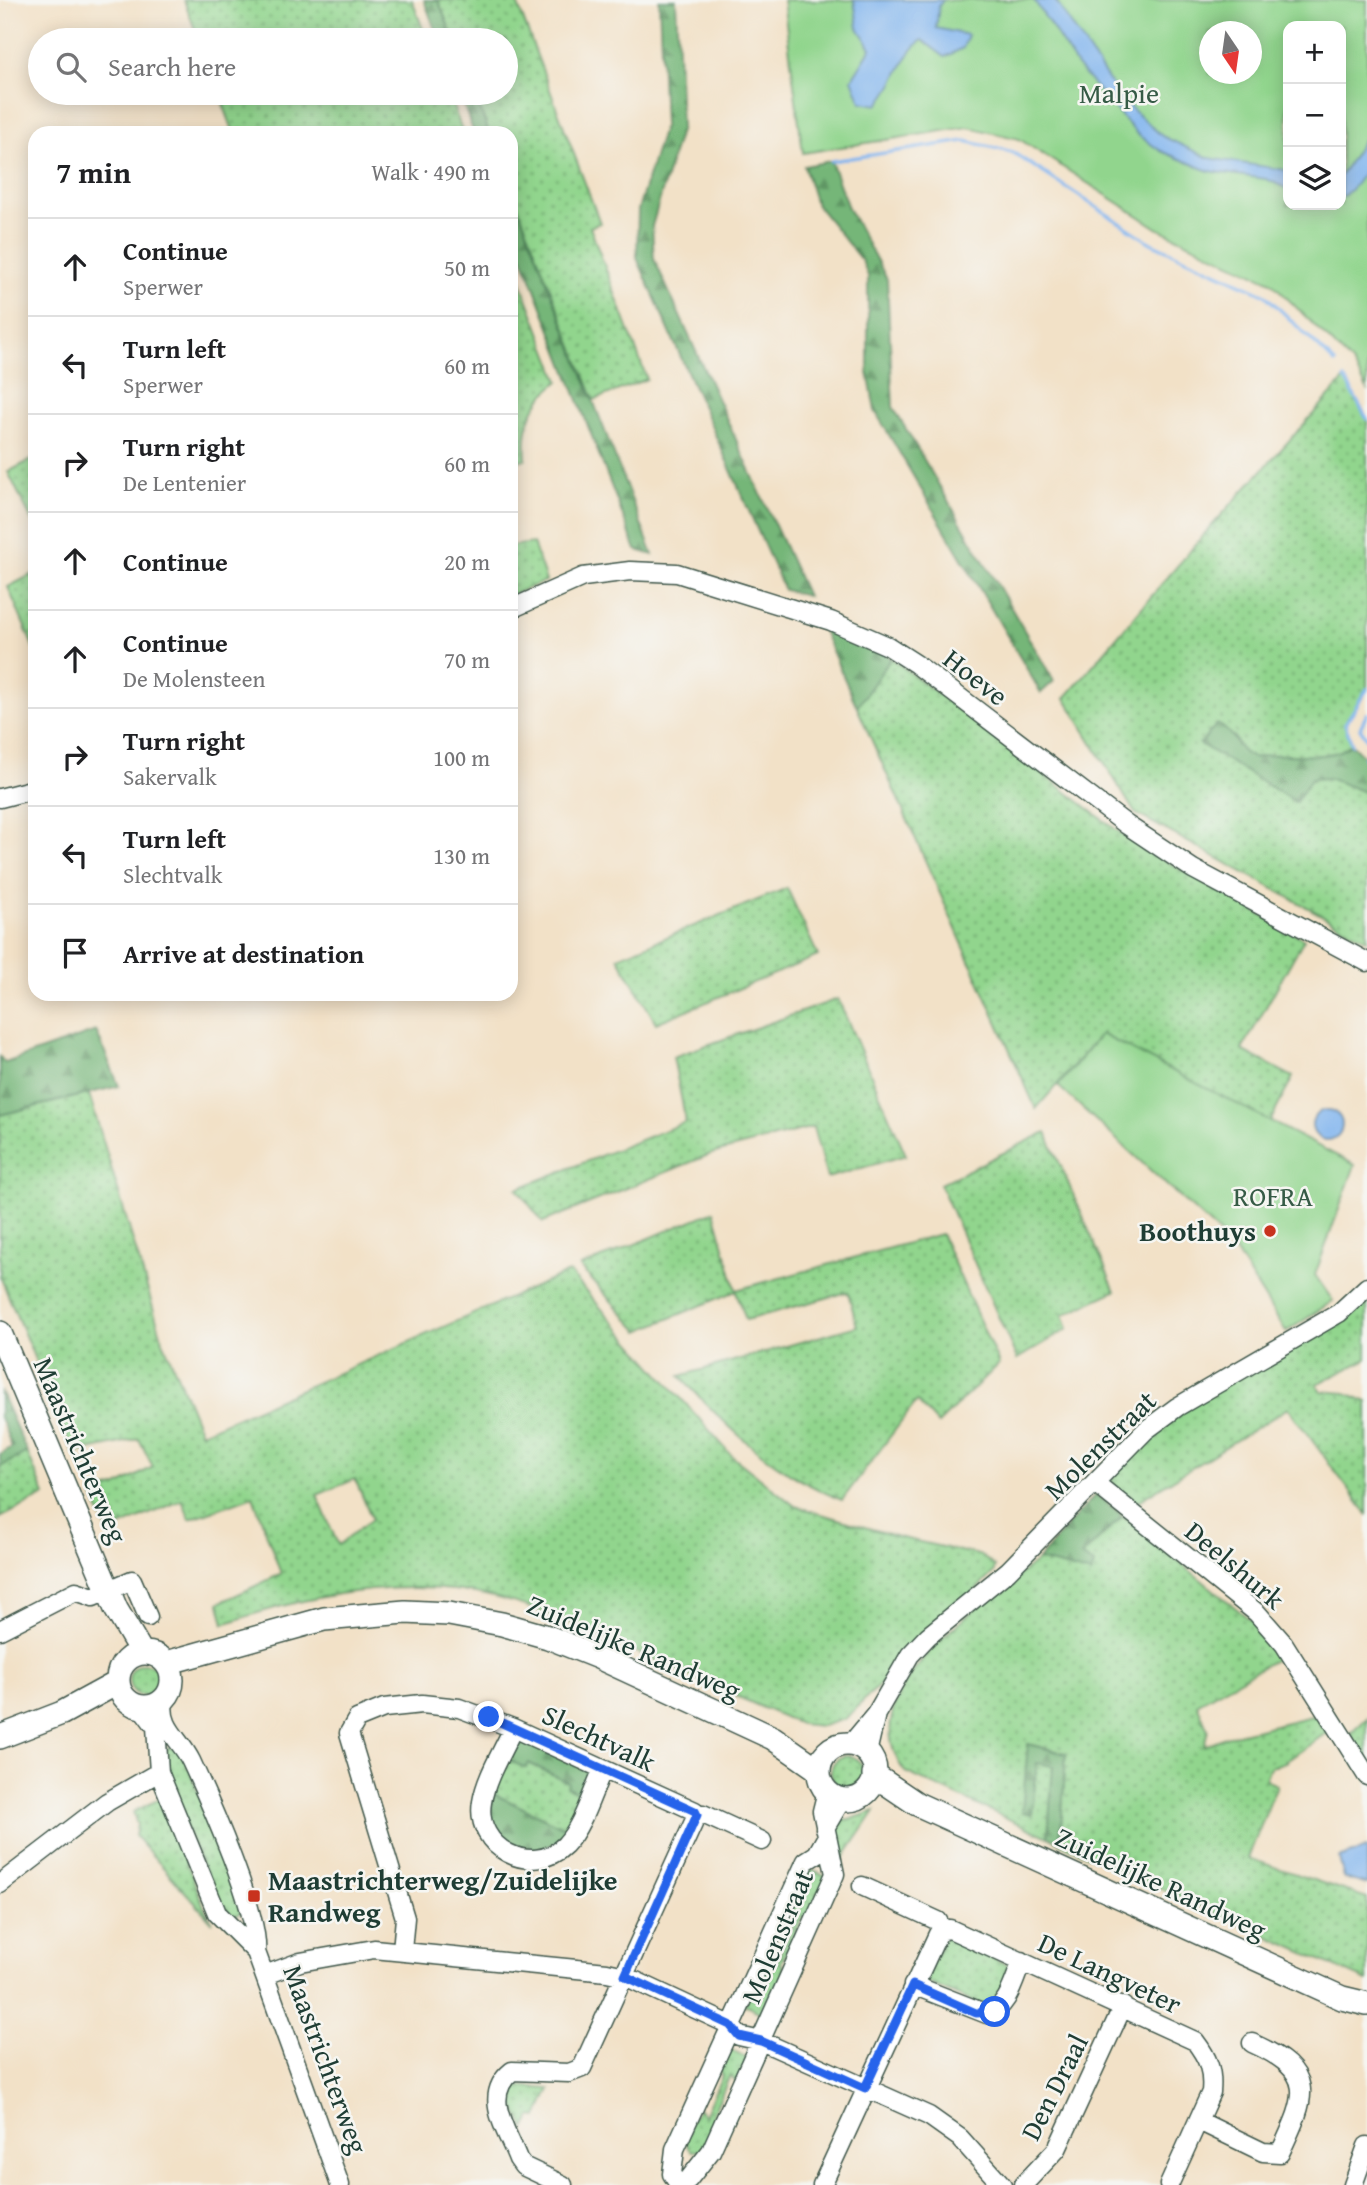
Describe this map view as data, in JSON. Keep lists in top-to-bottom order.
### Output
{
  "streets": {
    "main road": ["Maastrichterweg", "Zuidelijke Randweg"],
    "street": [
      "Hoeve",
      "Molenstraat",
      "Deelshurk",
      "Slechtvalk",
      "De Langveter",
      "Den Draal"
    ]
  },
  "crossings": [
    ["Molenstraat", "Deelshurk"],
    ["Molenstraat", "Zuidelijke Randweg"],
    ["Maastrichterweg", "Zuidelijke Randweg"],
    ["De Langveter", "Den Draal"]
  ],
  "parks": ["Malpie", "ROFRA"],
  "places": {
    "other": ["Boothuys"],
    "transit": ["Maastrichterweg/Zuidelijke Randweg"]
  },
  "north": "bottom",
  "page": {
    "map_buttons": ["+", "−"],
    "search": "Search here",
    "heading": ["7 min", "Walk · 490 m"],
    "list": [
      ["Continue", "Sperwer", "50 m"],
      ["Turn left", "Sperwer", "60 m"],
      ["Turn right", "De Lentenier", "60 m"],
      ["Continue", "20 m"],
      ["Continue", "De Molensteen", "70 m"],
      ["Turn right", "Sakervalk", "100 m"],
      ["Turn left", "Slechtvalk", "130 m"],
      "Arrive at destination"
    ]
  }
}
